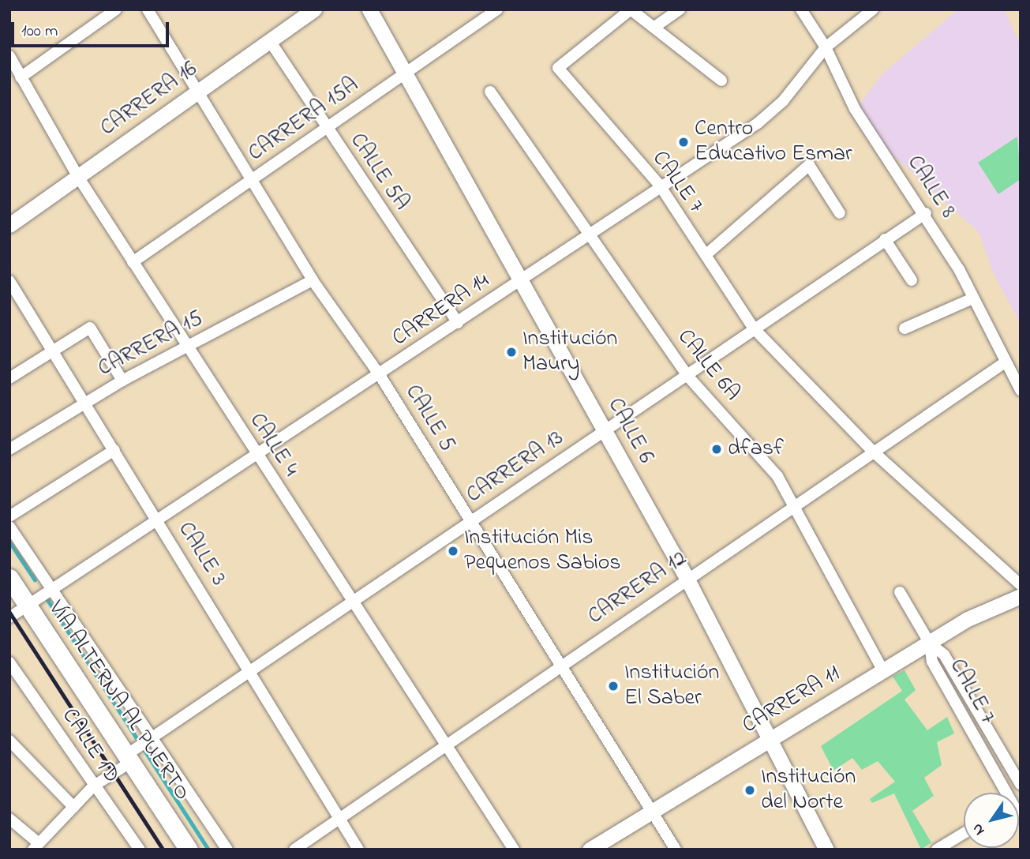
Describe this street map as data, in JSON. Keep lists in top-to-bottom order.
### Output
{
  "streets": {
    "main road": ["VÍA ALTERNA AL PUERTO"],
    "street": [
      "CARRERA 16",
      "CARRERA 15A",
      "CALLE 5A",
      "CALLE 7",
      "CALLE 8",
      "CARRERA 14",
      "CARRERA 15",
      "CALLE 6A",
      "CALLE 5",
      "CALLE 6",
      "CALLE 4",
      "CARRERA 13",
      "CALLE 3",
      "CARRERA 12",
      "CARRERA 11",
      "CALLE 1D"
    ]
  },
  "crossings": [
    ["CARRERA 16", "CALLE 5A"],
    ["CARRERA 16", "CALLE 5"],
    ["CARRERA 16", "CALLE 4"],
    ["CARRERA 15A", "CALLE 5A"],
    ["CARRERA 15A", "CALLE 5"],
    ["CARRERA 15A", "CALLE 6"],
    ["CARRERA 15A", "CALLE 4"],
    ["CALLE 5A", "CARRERA 14"],
    ["CALLE 7", "CARRERA 14"],
    ["CALLE 7", "CARRERA 13"],
    ["CALLE 7", "CARRERA 12"],
    ["CALLE 7", "CARRERA 11"],
    ["CALLE 8", "CARRERA 14"],
    ["CALLE 8", "CARRERA 13"],
    ["CALLE 8", "CARRERA 12"],
    ["CARRERA 14", "CALLE 6A"],
    ["CARRERA 14", "CALLE 5"],
    ["CARRERA 14", "CALLE 6"],
    ["CARRERA 14", "CALLE 4"],
    ["CARRERA 14", "CALLE 3"],
    ["CARRERA 14", "VÍA ALTERNA AL PUERTO"],
    ["CARRERA 15", "CALLE 5"],
    ["CARRERA 15", "CALLE 4"],
    ["CARRERA 15", "CALLE 3"],
    ["CALLE 6A", "CARRERA 13"],
    ["CALLE 6A", "CARRERA 12"],
    ["CALLE 6A", "CARRERA 11"],
    ["CALLE 5", "CARRERA 13"],
    ["CALLE 5", "CARRERA 12"],
    ["CALLE 5", "CARRERA 11"],
    ["CALLE 6", "CARRERA 13"],
    ["CALLE 6", "CARRERA 12"],
    ["CALLE 6", "CARRERA 11"],
    ["CALLE 4", "CARRERA 13"],
    ["CALLE 4", "CARRERA 12"],
    ["CARRERA 13", "CALLE 3"],
    ["CARRERA 13", "VÍA ALTERNA AL PUERTO"],
    ["CARRERA 13", "CALLE 1D"],
    ["CALLE 3", "CARRERA 12"]
  ],
  "places": [
    "Centro Educativo Esmar",
    "Institución Maury",
    "dfasf",
    "Institución Mis Pequenos Sabios",
    "Institución El Saber",
    "Institución del Norte"
  ],
  "scale_bar": "100 m",
  "north": "bottom left"
}
